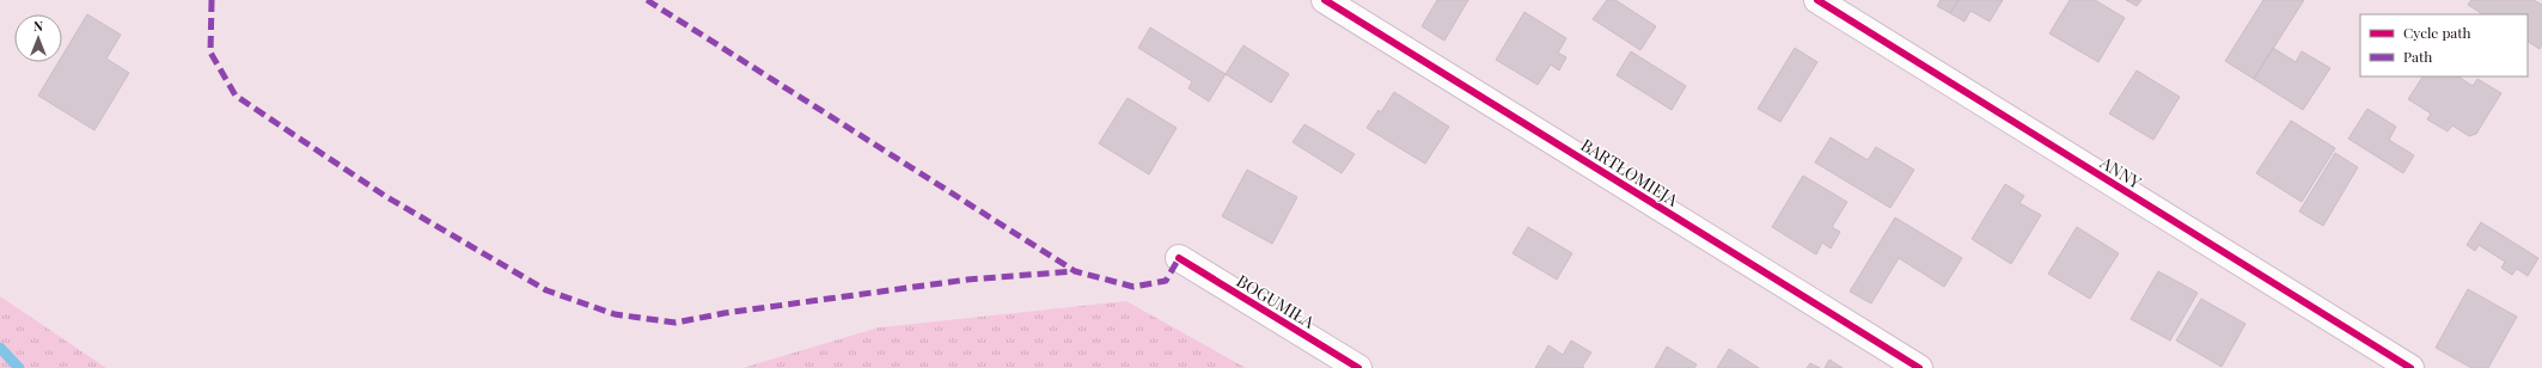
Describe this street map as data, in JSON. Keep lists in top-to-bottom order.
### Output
{
  "streets": {
    "street": ["BARTŁOMIEJA", "ANNY", "BOGUMIŁA"]
  },
  "legend": ["Cycle path", "Path"],
  "north": "top"
}
